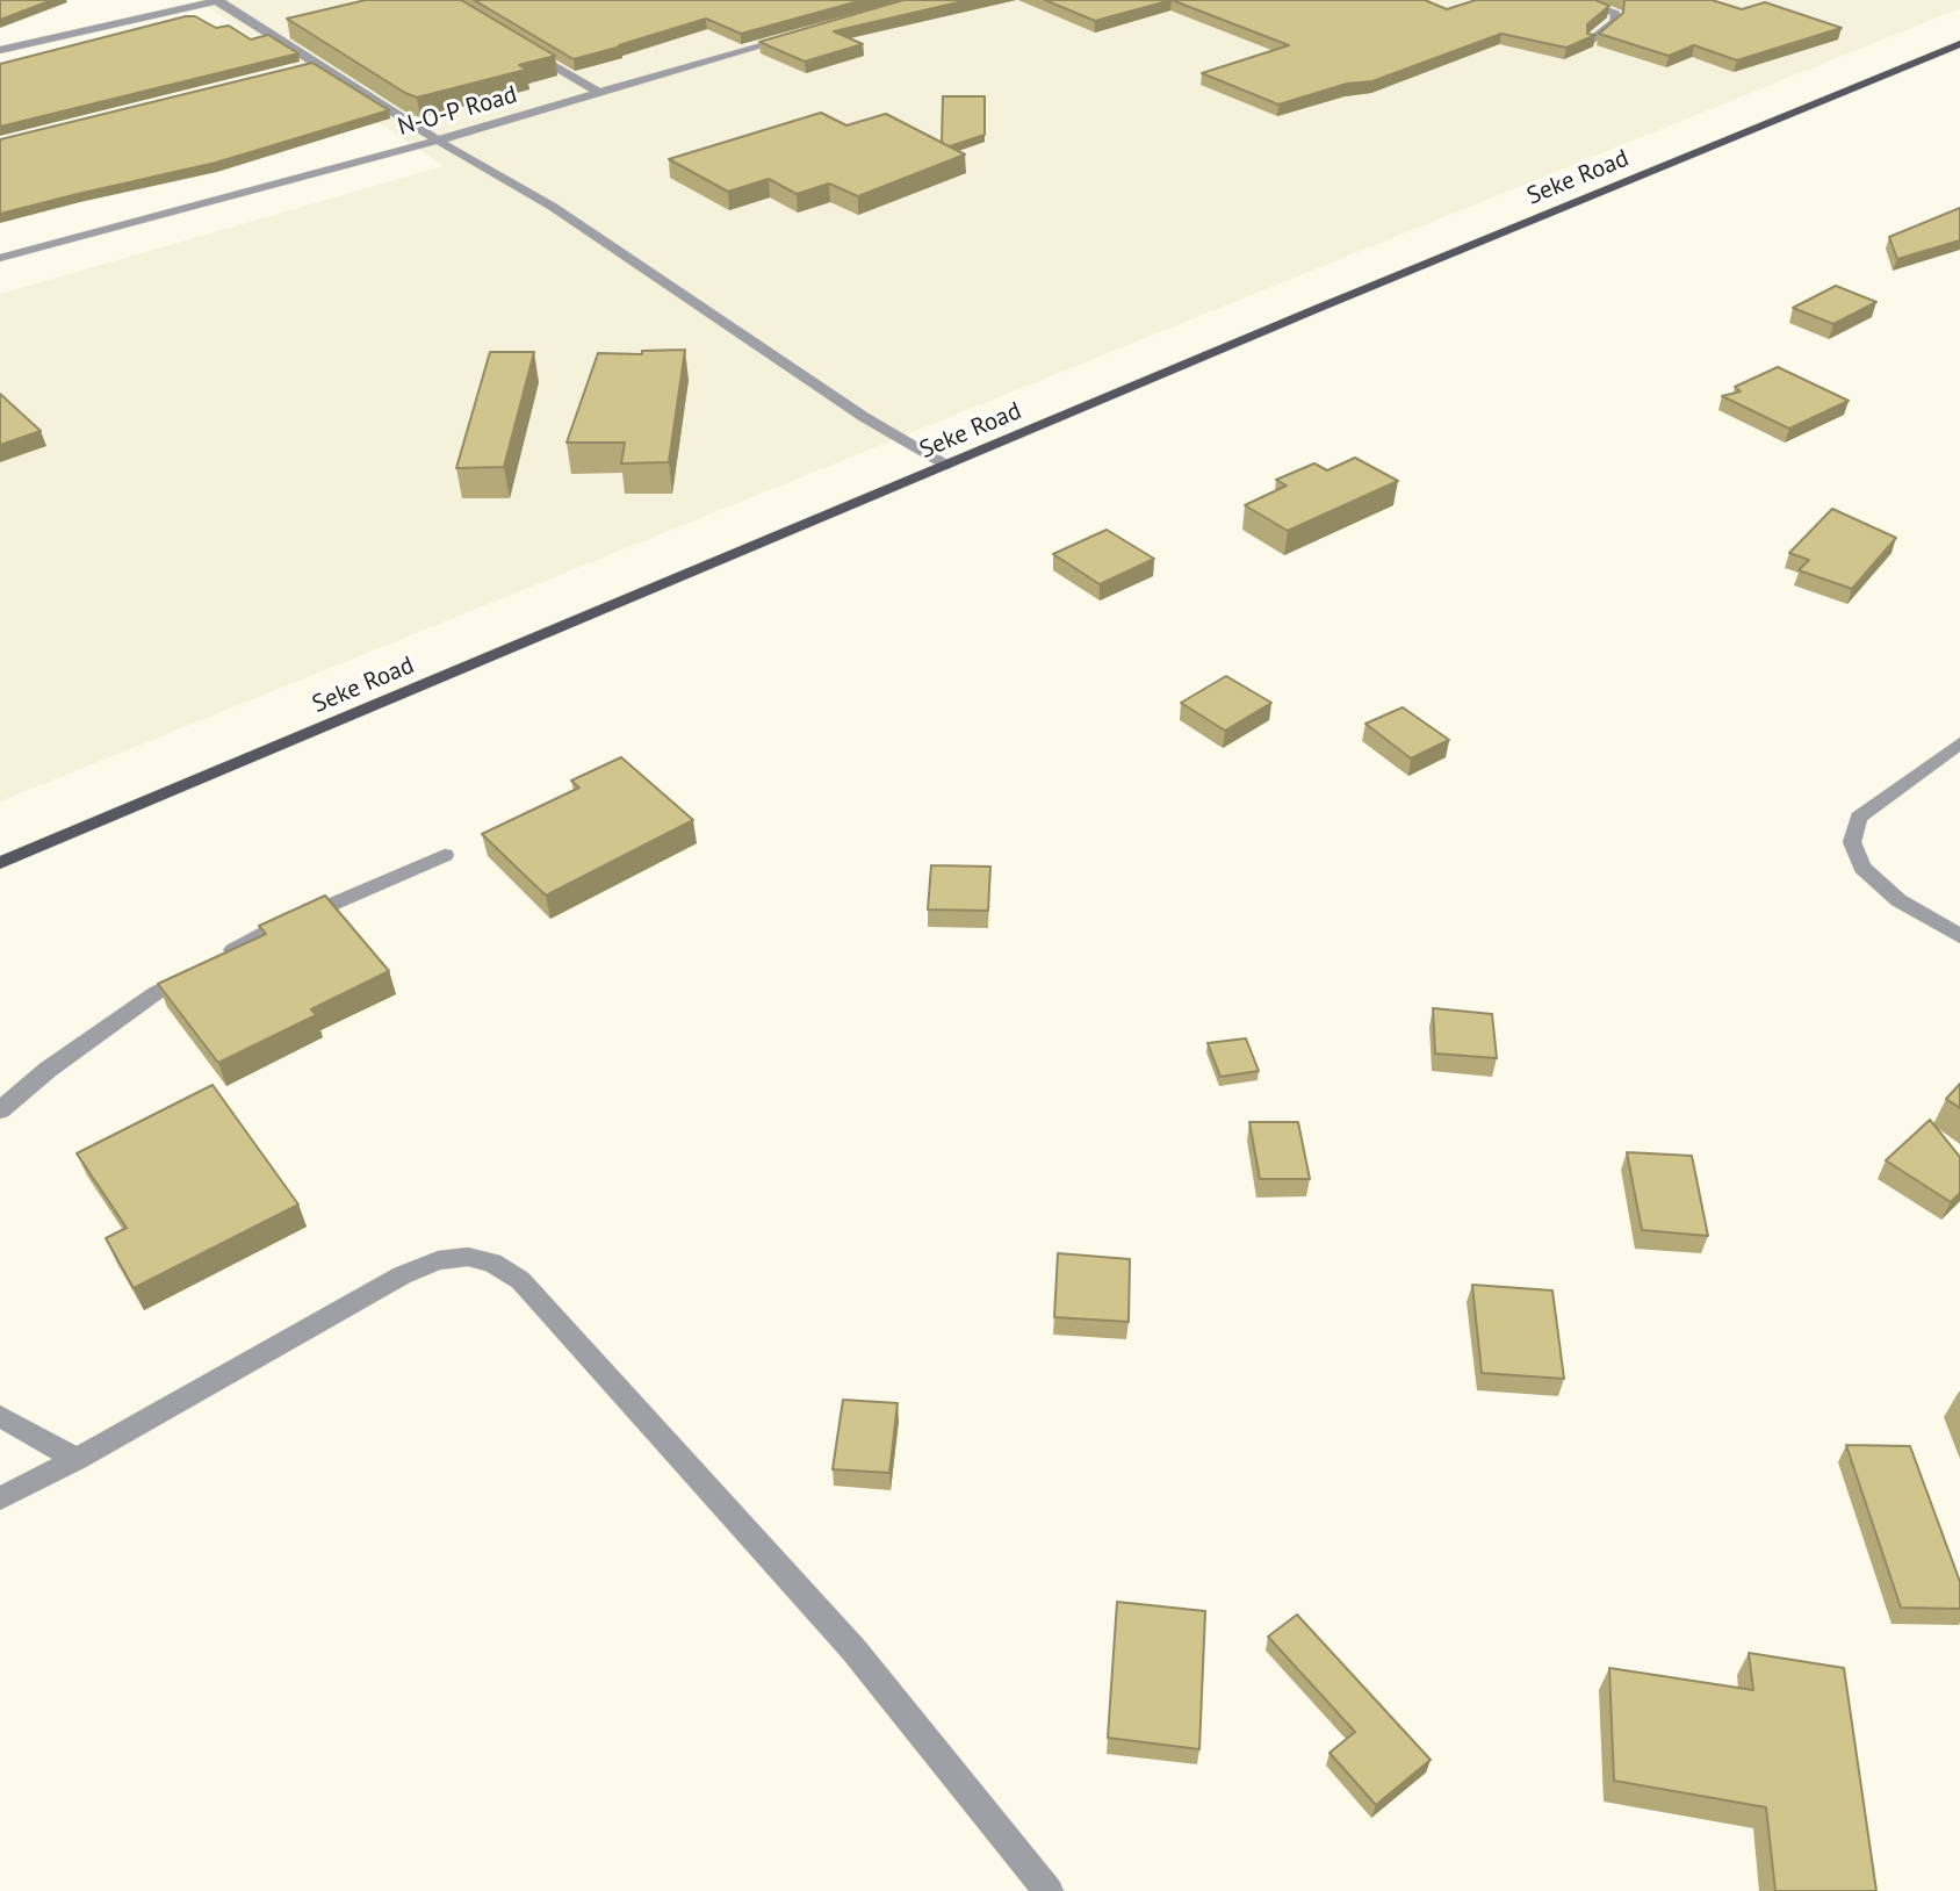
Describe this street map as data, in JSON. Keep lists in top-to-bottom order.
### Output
{
  "streets": {
    "main road": ["Seke Road"],
    "street": ["N-O-P Road"]
  }
}
